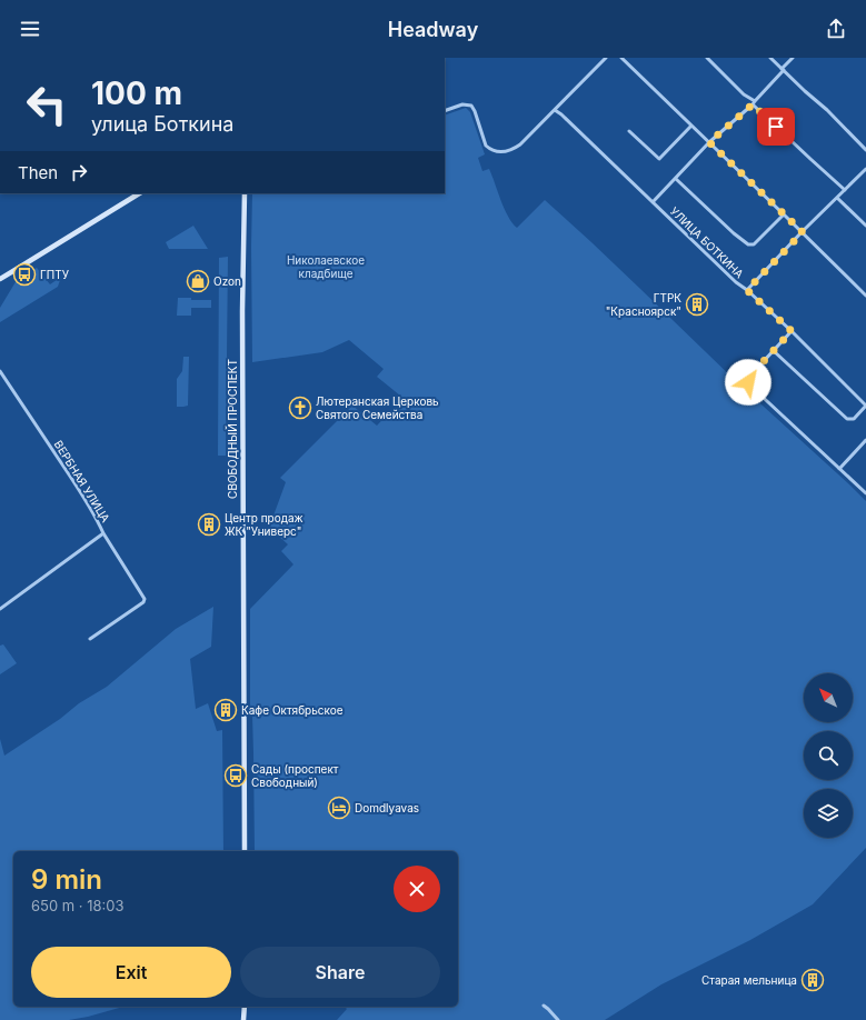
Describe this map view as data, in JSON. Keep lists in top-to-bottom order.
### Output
{
  "streets": {
    "main road": ["СВОБОДНЫЙ ПРОСПЕКТ"],
    "street": ["УЛИЦА БОТКИНА", "ВЕРБНАЯ УЛИЦА"]
  },
  "parks": ["Николаевское кладбище"],
  "places": {
    "bus stop": ["ГПТУ", "Сады (проспект Свободный)"],
    "shop": ["Ozon"],
    "building": [
      "ГТРК \"Красноярск\"",
      "Центр продаж ЖК \"Универс\"",
      "Кафе Октябрьское",
      "Старая мельница"
    ],
    "church": ["Лютеранская Церковь Святого Семейства"],
    "hotel": ["Domdlyavas"]
  },
  "north": "top left",
  "page": {
    "header": "Headway",
    "turn": ["100 m", "улица Боткина"],
    "then": "Then",
    "heading": ["9 min", "650 m · 18:03"],
    "buttons": ["Exit", "Share"]
  }
}
